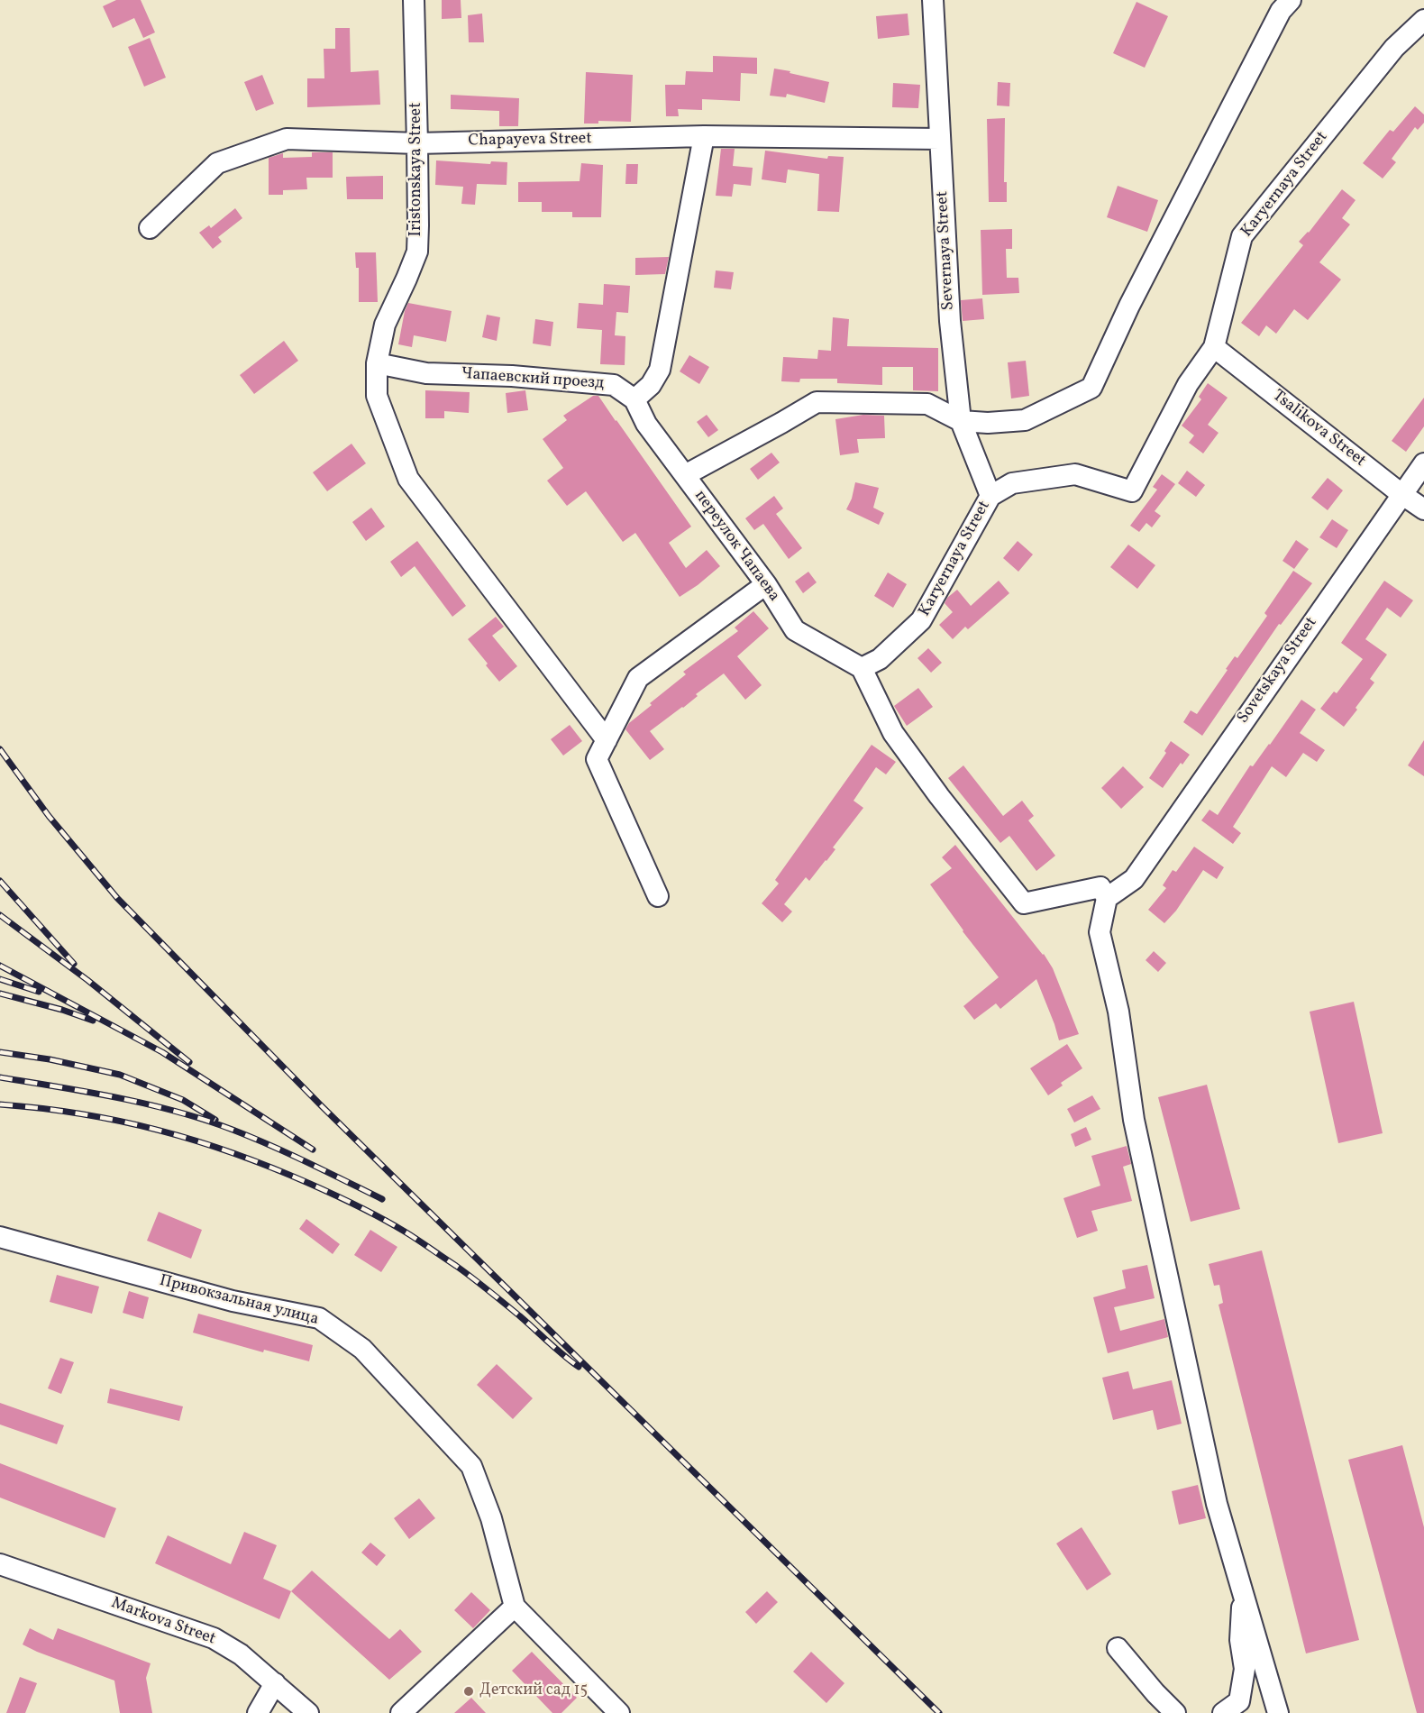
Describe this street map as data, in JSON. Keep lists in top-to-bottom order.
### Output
{
  "streets": {
    "street": [
      "Chapayeva Street",
      "Iristonskaya Street",
      "Karyernaya Street",
      "Severnaya Street",
      "Чапаевский проезд",
      "Tsalikova Street",
      "переулок Чапаева",
      "Sovetskaya Street",
      "Привокзальная улица",
      "Markova Street"
    ]
  },
  "crossings": [
    ["Chapayeva Street", "Iristonskaya Street"],
    ["Chapayeva Street", "Severnaya Street"],
    ["Iristonskaya Street", "Чапаевский проезд"],
    ["Karyernaya Street", "Severnaya Street"],
    ["Karyernaya Street", "Tsalikova Street"],
    ["Karyernaya Street", "переулок Чапаева"],
    ["Чапаевский проезд", "переулок Чапаева"],
    ["Tsalikova Street", "Sovetskaya Street"]
  ],
  "places": ["Детский сад 15"]
}
